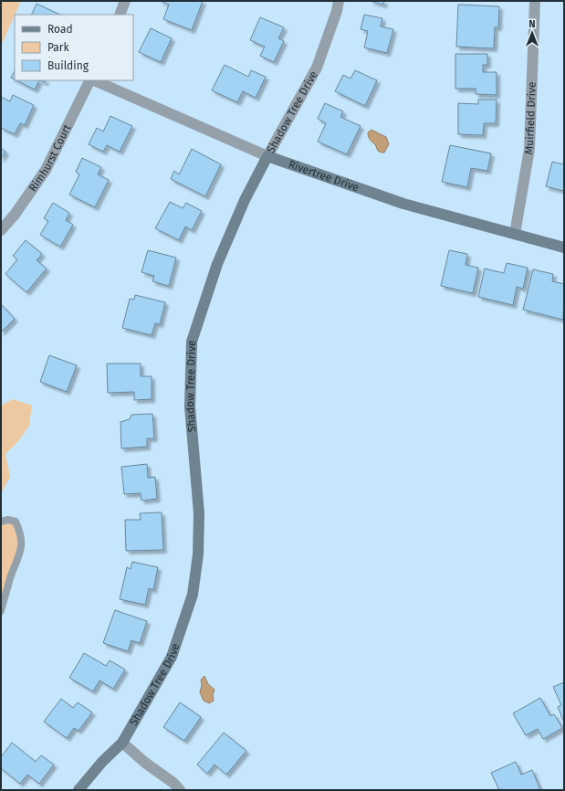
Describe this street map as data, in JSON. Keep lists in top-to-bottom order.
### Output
{
  "streets": {
    "street": [
      "Shadow Tree Drive",
      "Muirfield Drive",
      "Rimhurst Court",
      "Rivertree Drive"
    ]
  },
  "crossings": [
    ["Shadow Tree Drive", "Rivertree Drive"],
    ["Muirfield Drive", "Rivertree Drive"]
  ],
  "legend": ["Road", "Park", "Building"],
  "north": "top"
}
